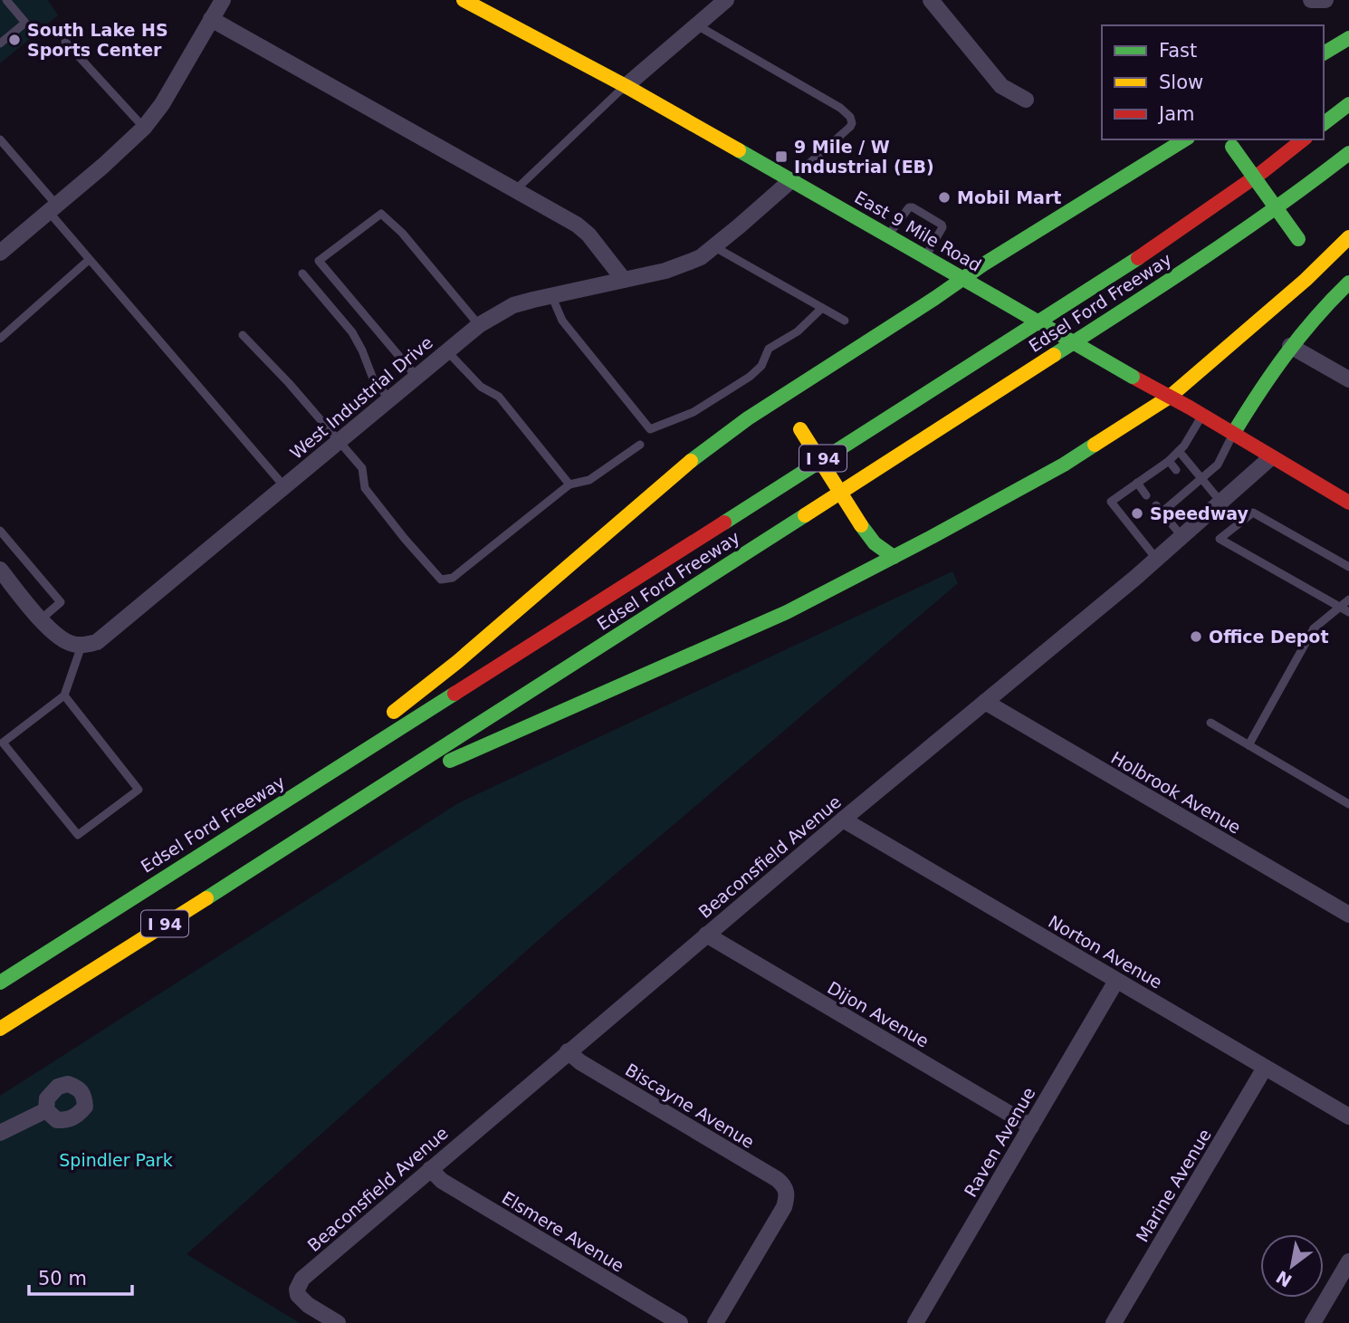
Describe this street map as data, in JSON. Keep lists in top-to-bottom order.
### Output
{
  "streets": {
    "main road": ["East 9 Mile Road", "Edsel Ford Freeway", "I 94"],
    "street": [
      "West Industrial Drive",
      "Holbrook Avenue",
      "Beaconsfield Avenue",
      "Norton Avenue",
      "Dijon Avenue",
      "Biscayne Avenue",
      "Raven Avenue",
      "Marine Avenue",
      "Elsmere Avenue"
    ]
  },
  "crossings": [
    ["East 9 Mile Road", "West Industrial Drive"],
    ["East 9 Mile Road", "Beaconsfield Avenue"],
    ["Holbrook Avenue", "Beaconsfield Avenue"],
    ["Beaconsfield Avenue", "Norton Avenue"],
    ["Beaconsfield Avenue", "Dijon Avenue"],
    ["Beaconsfield Avenue", "Biscayne Avenue"],
    ["Beaconsfield Avenue", "Elsmere Avenue"],
    ["Norton Avenue", "Raven Avenue"],
    ["Norton Avenue", "Marine Avenue"],
    ["Dijon Avenue", "Raven Avenue"]
  ],
  "parks": ["Spindler Park"],
  "places": {
    "other": [
      "South Lake HS Sports Center",
      "Mobil Mart",
      "Speedway",
      "Office Depot"
    ],
    "transit": ["9 Mile / W Industrial (EB)"]
  },
  "legend": ["Fast", "Slow", "Jam"],
  "scale_bar": "50 m",
  "north": "bottom left"
}
